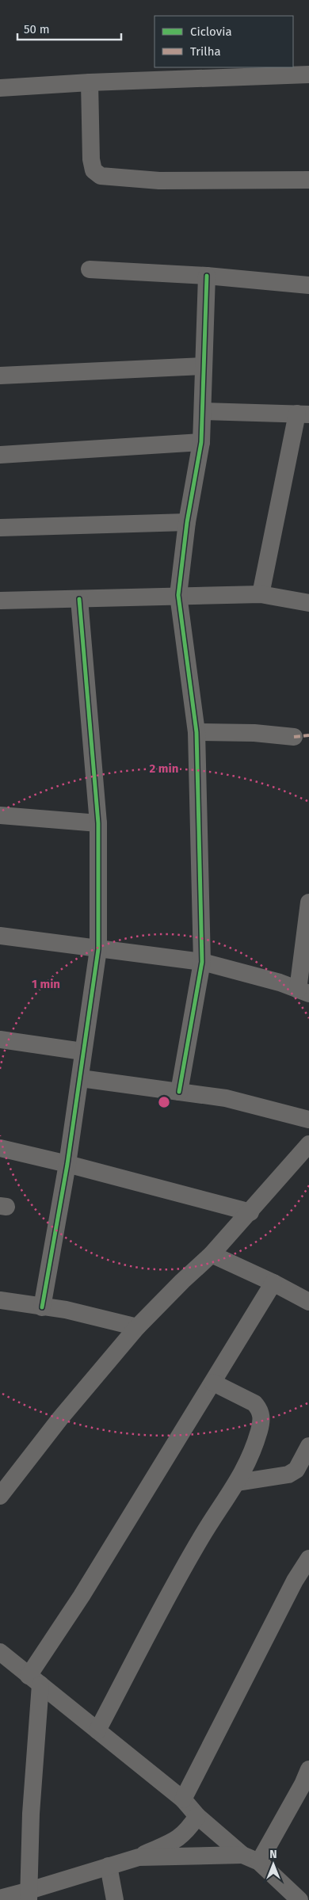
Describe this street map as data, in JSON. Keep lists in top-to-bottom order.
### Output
{
  "legend": ["Ciclovia", "Trilha"],
  "scale_bar": "50 m",
  "north": "top",
  "rings": ["2 min", "1 min"]
}
